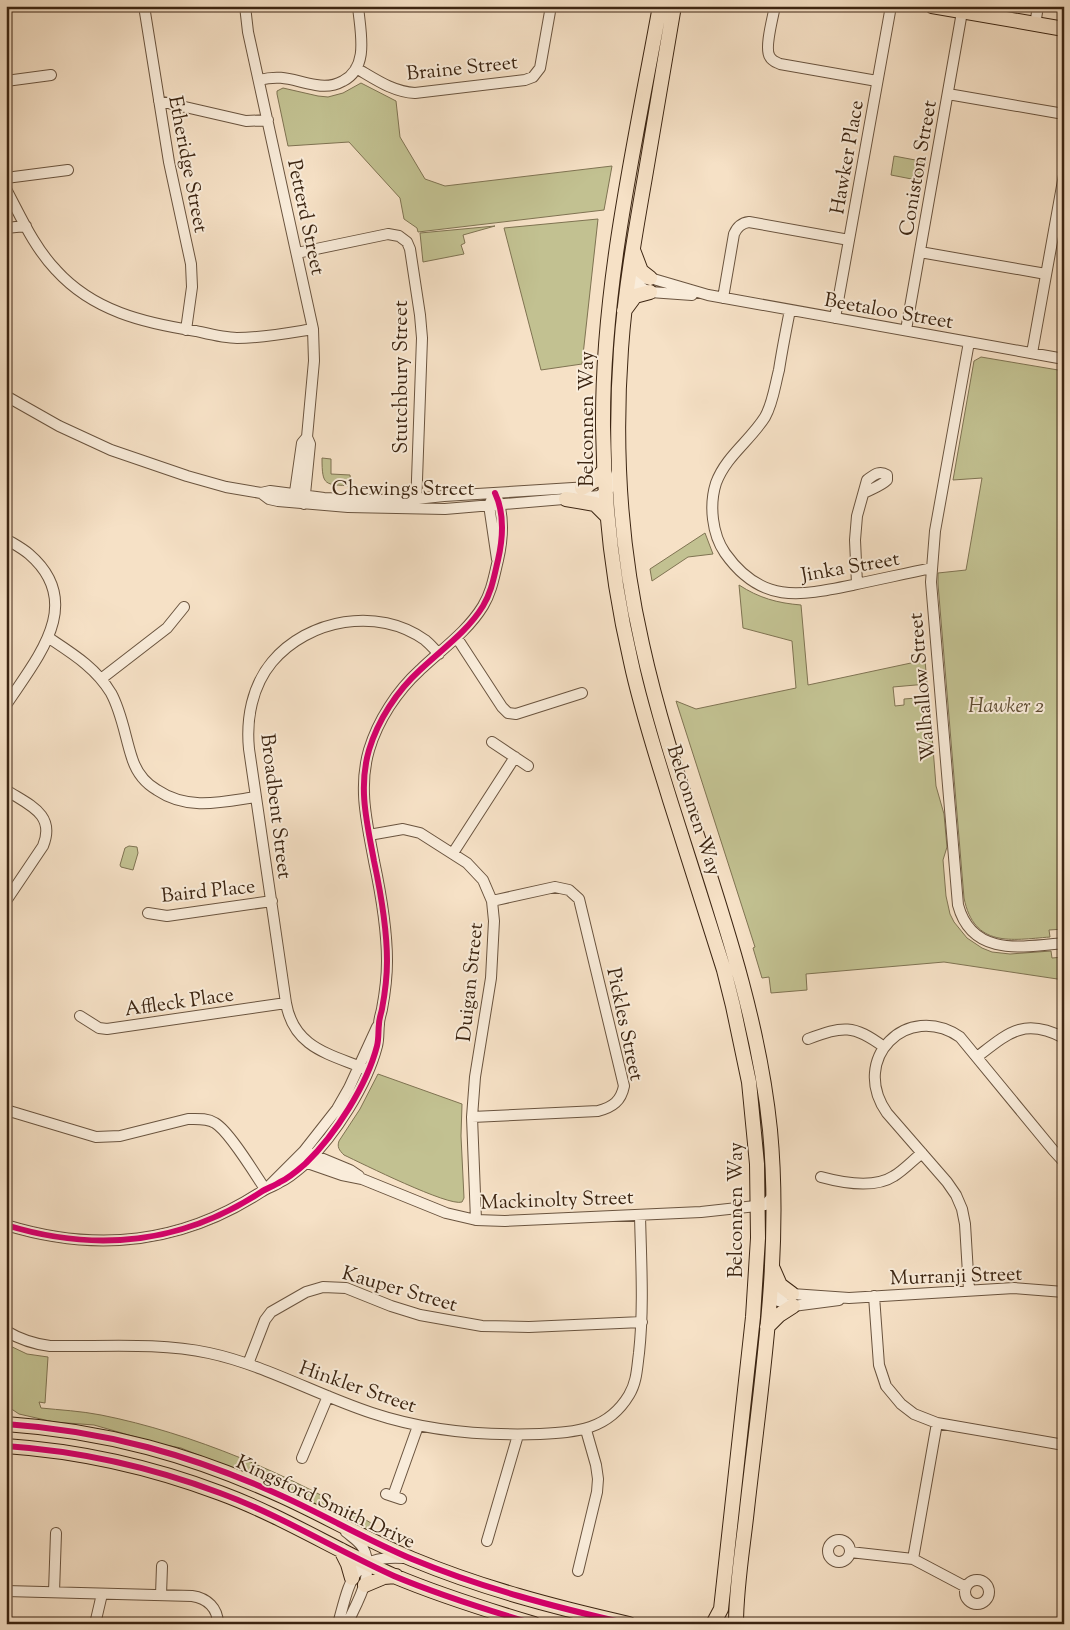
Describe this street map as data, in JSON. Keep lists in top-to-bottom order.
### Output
{
  "streets": {
    "main road": ["Belconnen Way", "Kingsford Smith Drive"],
    "street": [
      "Braine Street",
      "Hawker Place",
      "Etheridge Street",
      "Coniston Street",
      "Petterd Street",
      "Beetaloo Street",
      "Stutchbury Street",
      "Chewings Street",
      "Jinka Street",
      "Walhallow Street",
      "Broadbent Street",
      "Baird Place",
      "Duigan Street",
      "Affleck Place",
      "Pickles Street",
      "Mackinolty Street",
      "Murranji Street",
      "Kauper Street",
      "Hinkler Street"
    ]
  },
  "crossings": [
    ["Hawker Place", "Beetaloo Street"],
    ["Coniston Street", "Beetaloo Street"],
    ["Petterd Street", "Stutchbury Street"],
    ["Petterd Street", "Chewings Street"],
    ["Beetaloo Street", "Belconnen Way"],
    ["Beetaloo Street", "Jinka Street"],
    ["Beetaloo Street", "Walhallow Street"],
    ["Stutchbury Street", "Chewings Street"],
    ["Belconnen Way", "Chewings Street"],
    ["Belconnen Way", "Mackinolty Street"],
    ["Belconnen Way", "Murranji Street"],
    ["Jinka Street", "Walhallow Street"],
    ["Broadbent Street", "Baird Place"],
    ["Broadbent Street", "Affleck Place"],
    ["Duigan Street", "Pickles Street"],
    ["Duigan Street", "Mackinolty Street"],
    ["Mackinolty Street", "Hinkler Street"],
    ["Kauper Street", "Hinkler Street"]
  ],
  "parks": ["Hawker 2"]
}
